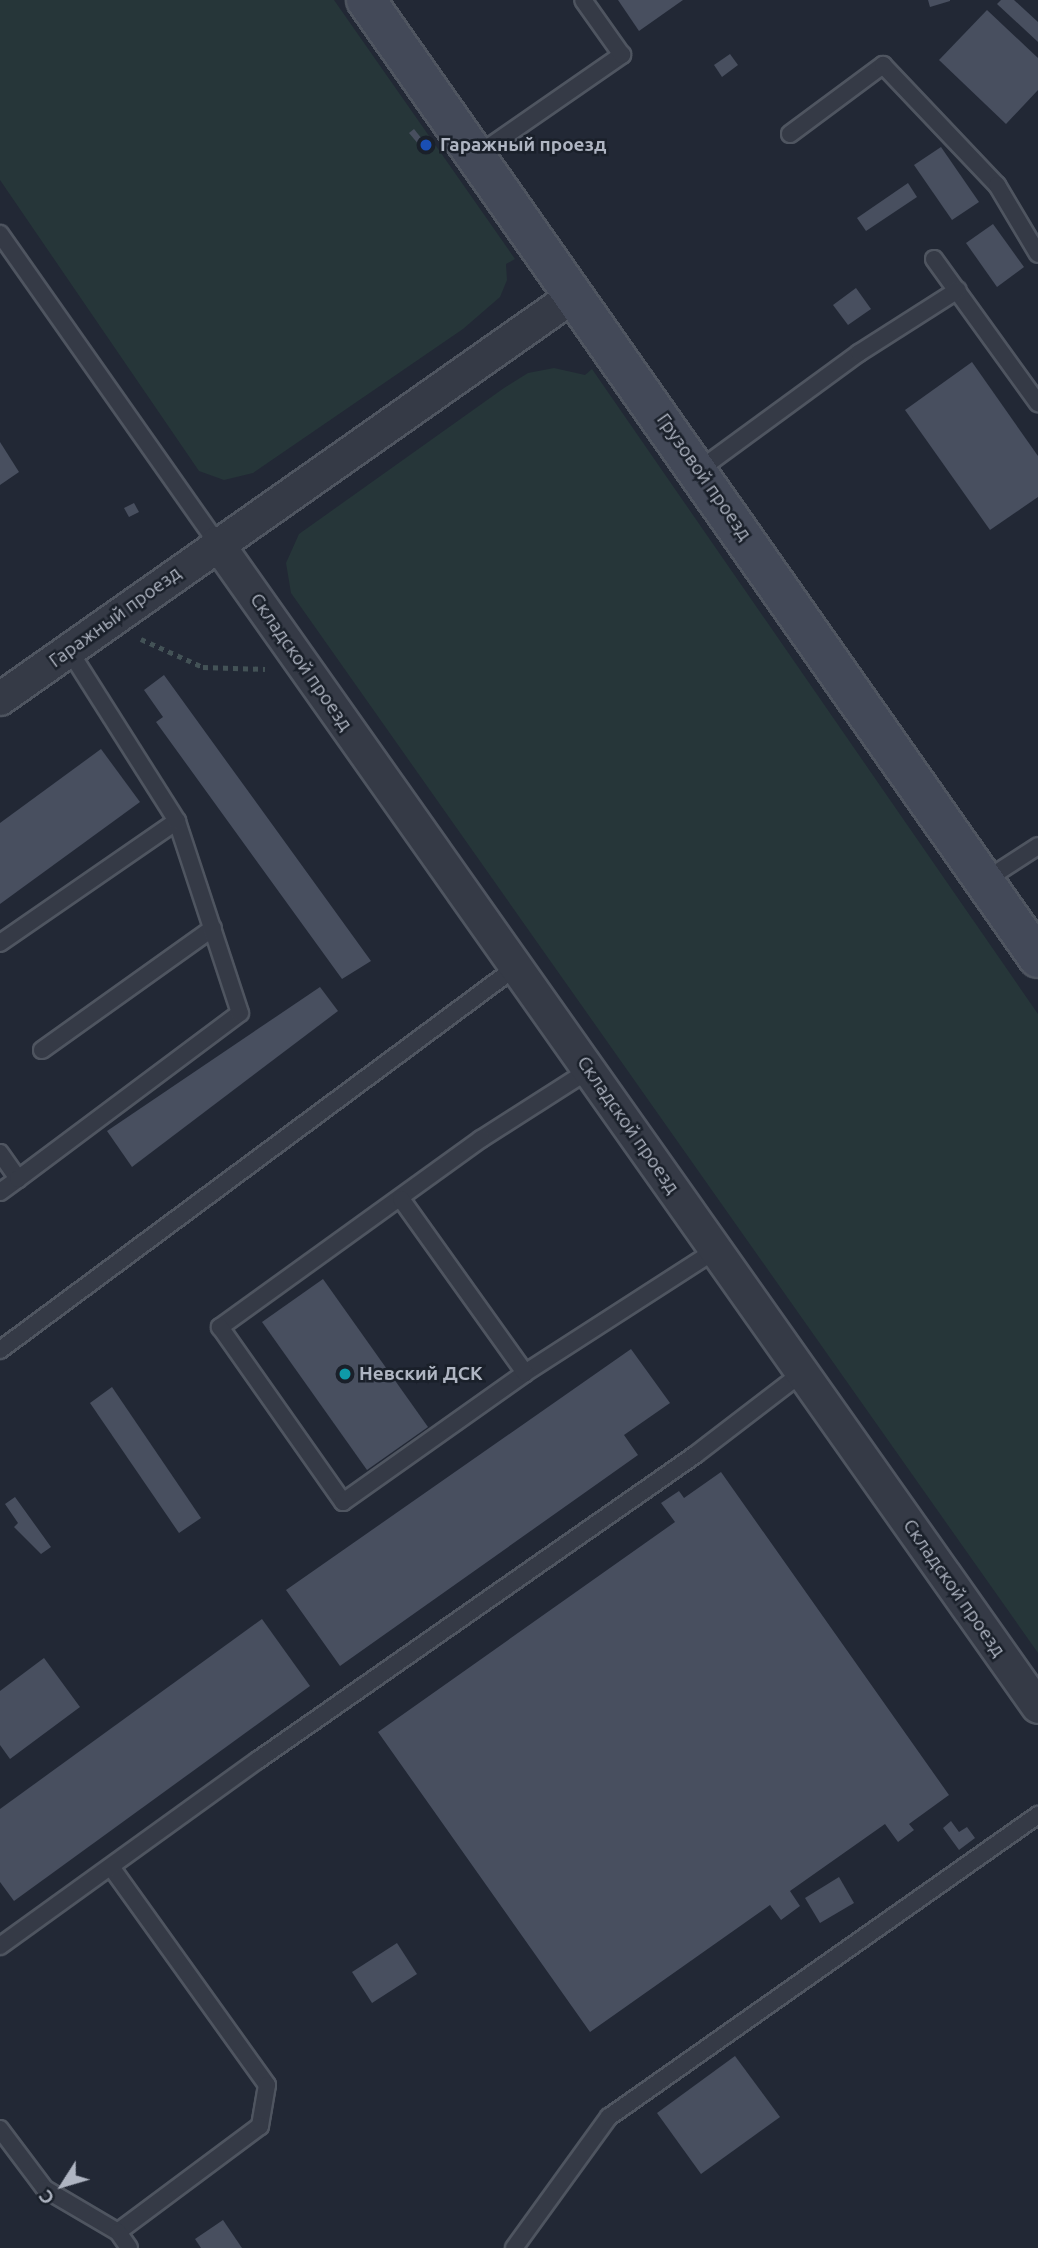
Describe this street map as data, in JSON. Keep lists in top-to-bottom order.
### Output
{
  "streets": {
    "street": ["Грузовой проезд", "Гаражный проезд", "Складской проезд"]
  },
  "crossings": [
    ["Грузовой проезд", "Гаражный проезд"],
    ["Гаражный проезд", "Складской проезд"]
  ],
  "places": ["Гаражный проезд", "Невский ДСК"],
  "north": "bottom left"
}
